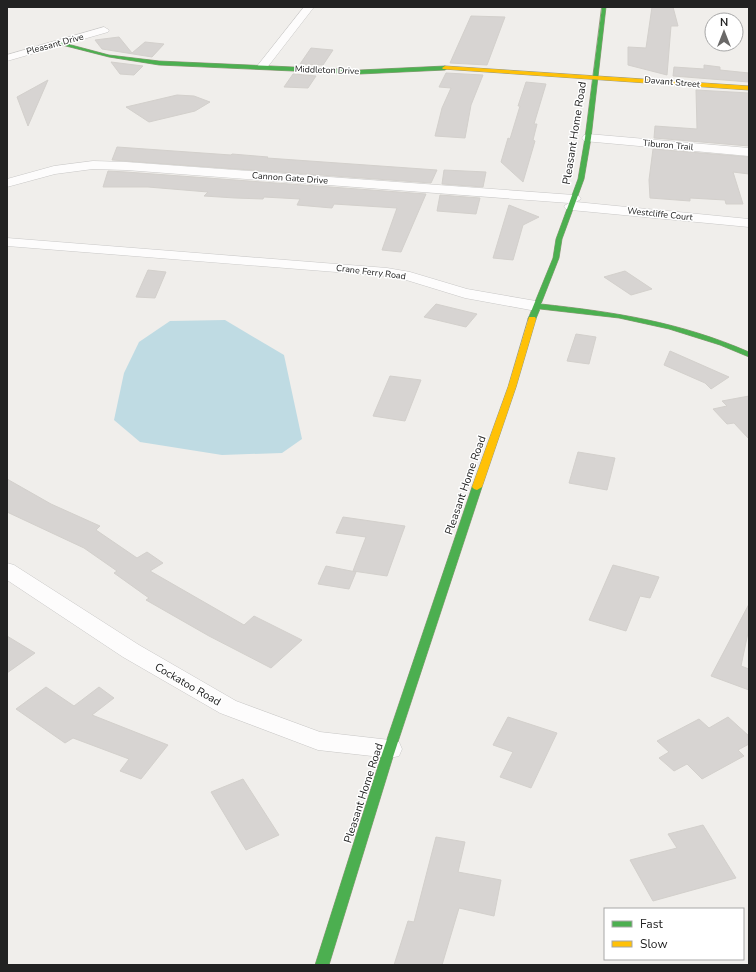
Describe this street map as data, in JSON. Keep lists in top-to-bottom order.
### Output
{
  "streets": {
    "main road": [
      "Middleton Drive",
      "Davant Street",
      "Pleasant Home Road",
      "Crane Ferry Road"
    ],
    "street": [
      "Pleasant Drive",
      "Tiburon Trail",
      "Cannon Gate Drive",
      "Westcliffe Court",
      "Cockatoo Road"
    ]
  },
  "crossings": [
    ["Pleasant Drive", "Middleton Drive"],
    ["Middleton Drive", "Davant Street"],
    ["Middleton Drive", "Pleasant Home Road"],
    ["Davant Street", "Pleasant Home Road"],
    ["Pleasant Home Road", "Tiburon Trail"],
    ["Pleasant Home Road", "Cannon Gate Drive"],
    ["Pleasant Home Road", "Westcliffe Court"],
    ["Pleasant Home Road", "Crane Ferry Road"],
    ["Pleasant Home Road", "Cockatoo Road"],
    ["Cannon Gate Drive", "Westcliffe Court"]
  ],
  "legend": ["Fast", "Slow"],
  "north": "top"
}
